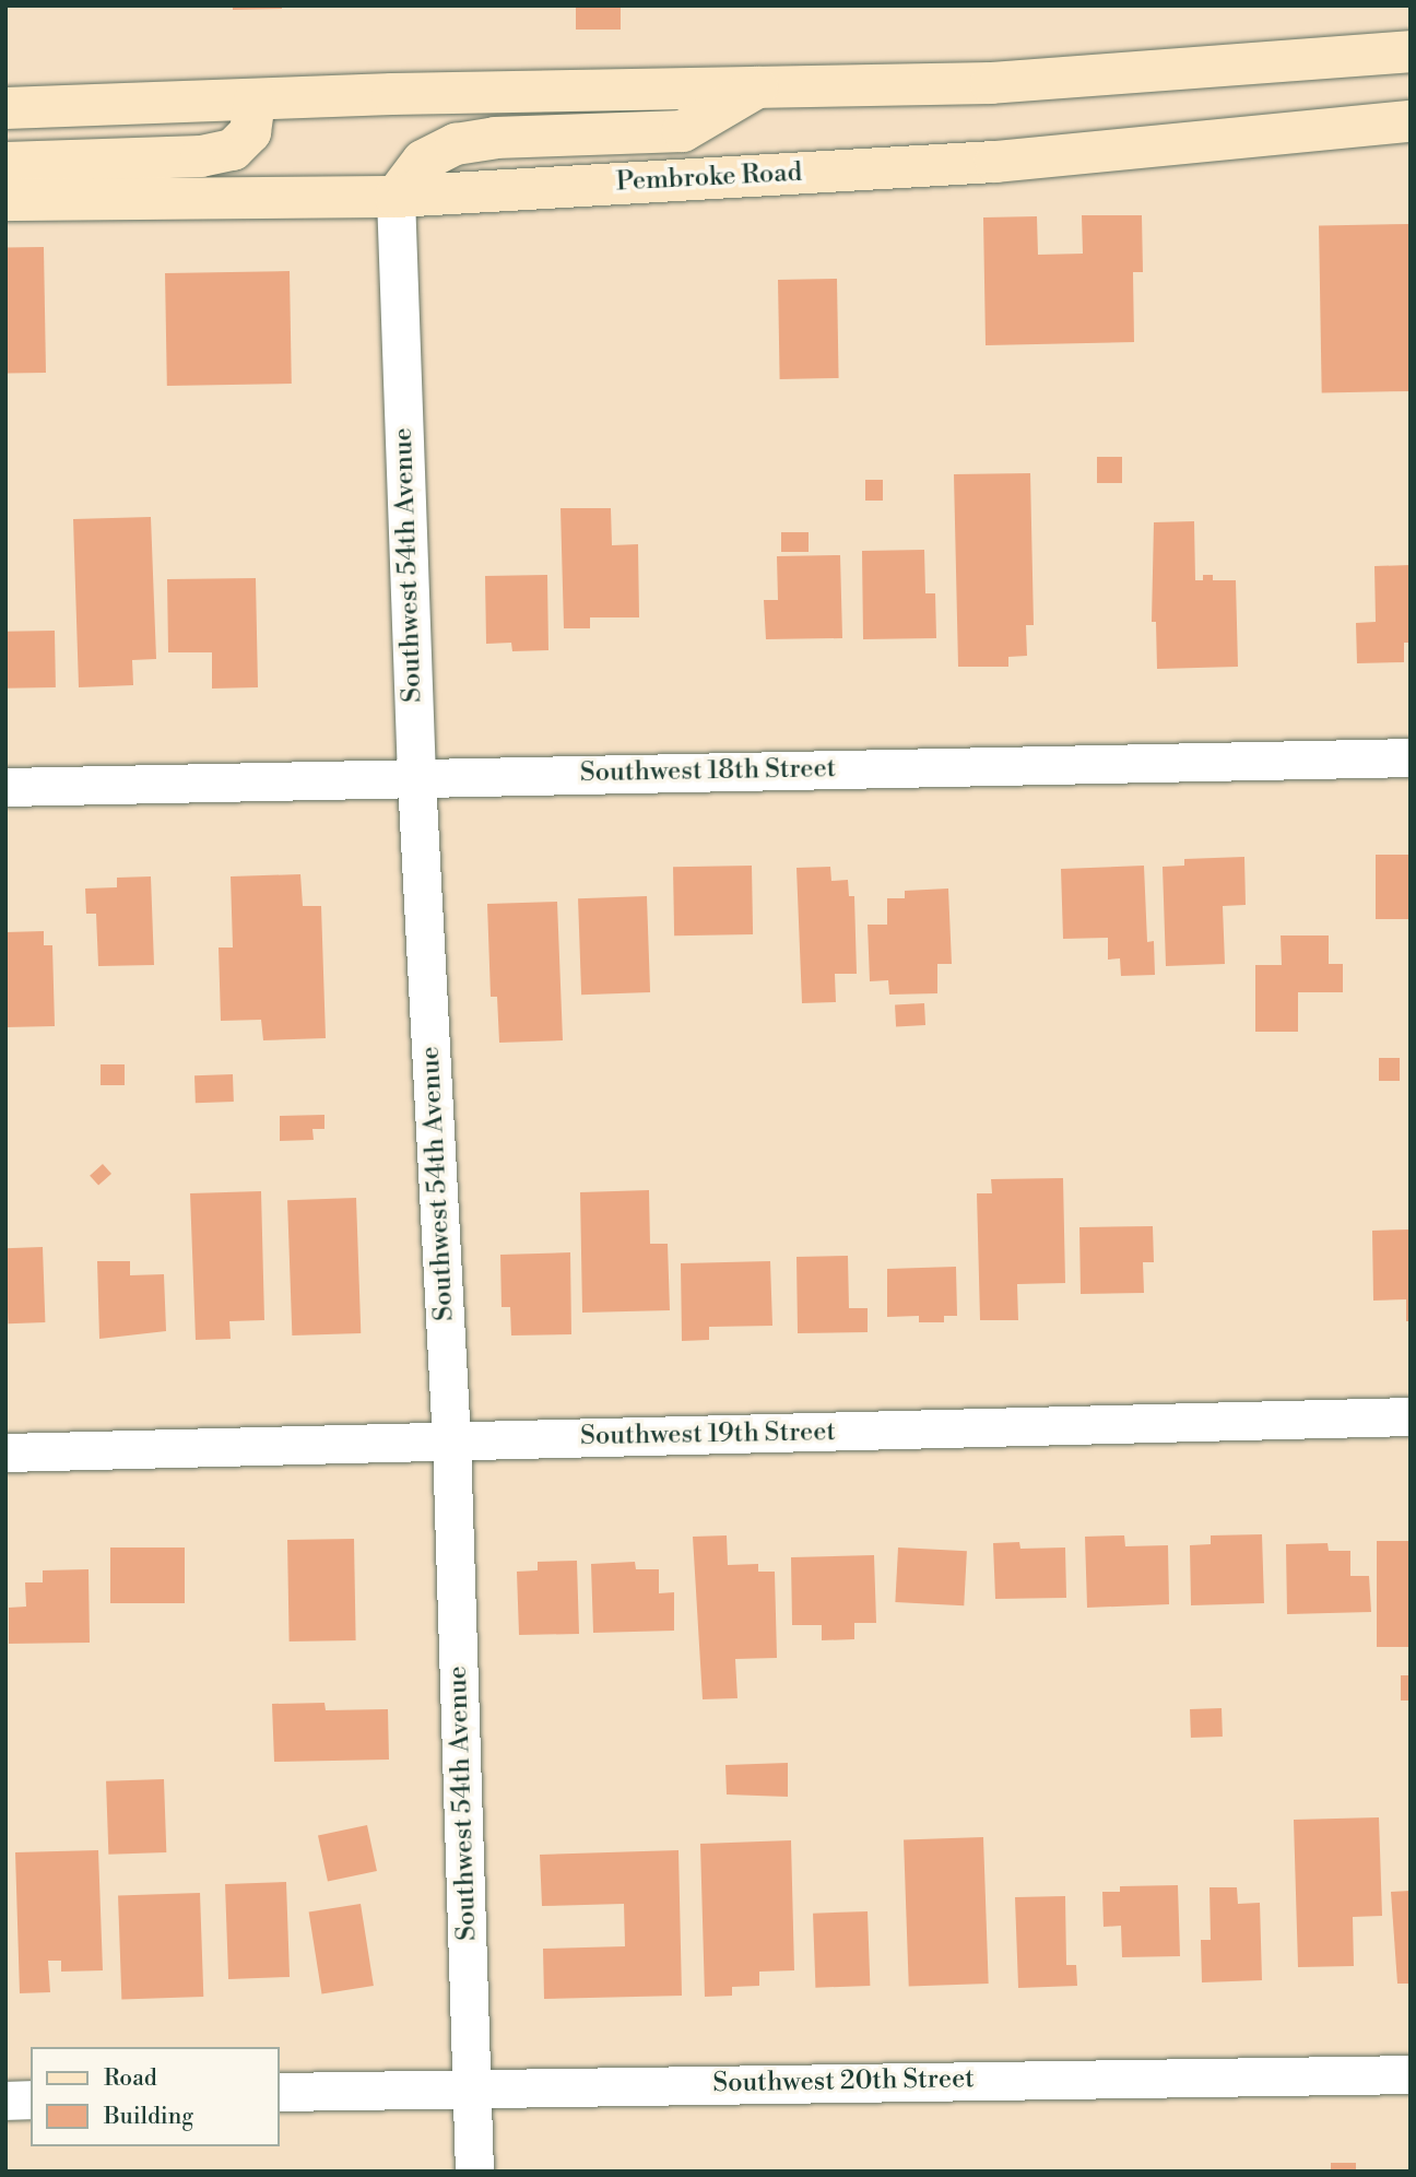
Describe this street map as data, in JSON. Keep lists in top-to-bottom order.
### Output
{
  "streets": {
    "main road": ["Pembroke Road"],
    "street": [
      "Southwest 54th Avenue",
      "Southwest 18th Street",
      "Southwest 19th Street",
      "Southwest 20th Street"
    ]
  },
  "crossings": [
    ["Pembroke Road", "Southwest 54th Avenue"],
    ["Southwest 54th Avenue", "Southwest 18th Street"],
    ["Southwest 54th Avenue", "Southwest 19th Street"],
    ["Southwest 54th Avenue", "Southwest 20th Street"]
  ],
  "legend": ["Road", "Building"]
}
